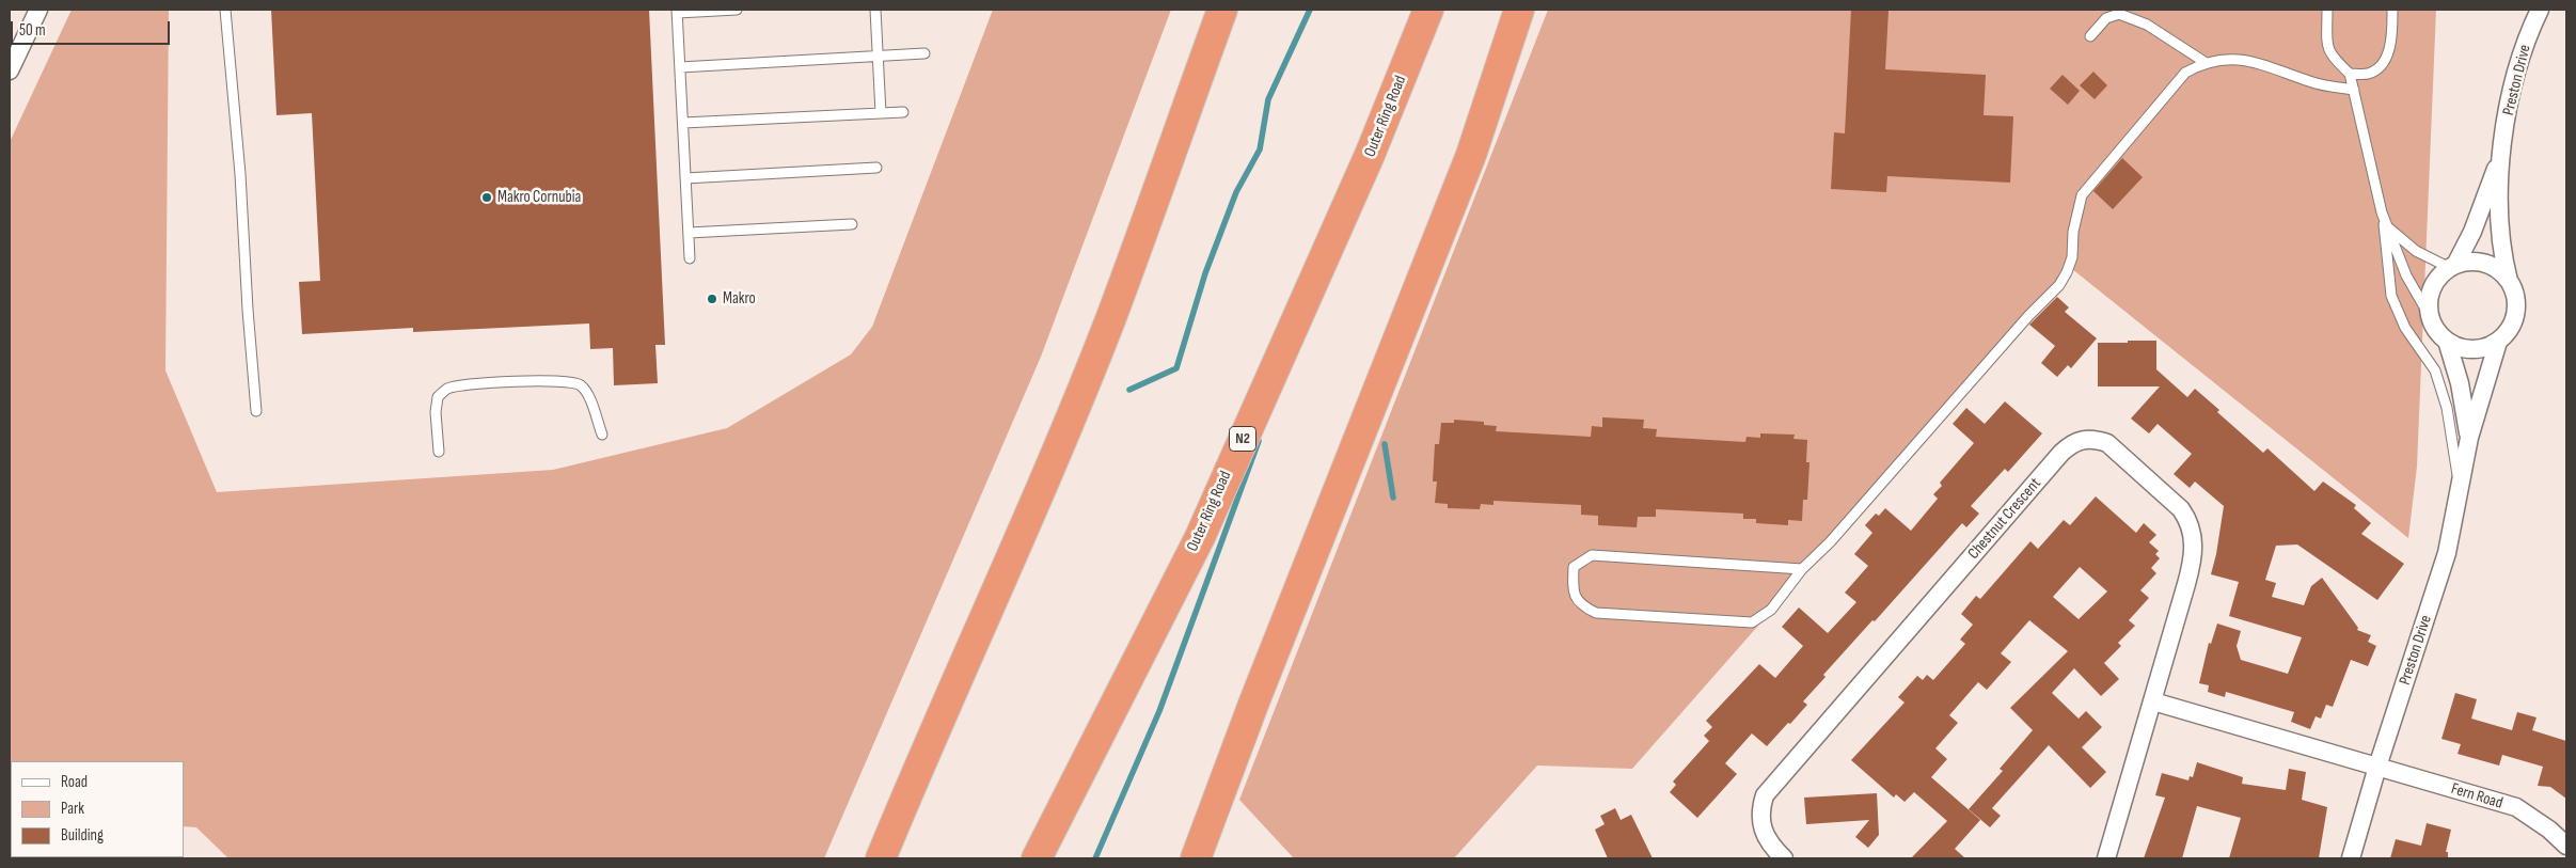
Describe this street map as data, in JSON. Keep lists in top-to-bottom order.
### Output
{
  "streets": {
    "highway": ["Outer Ring Road", "N2"],
    "street": ["Preston Drive", "Chestnut Crescent", "Fern Road"]
  },
  "crossings": [
    ["Preston Drive", "Fern Road"]
  ],
  "places": ["Makro Cornubia", "Makro"],
  "legend": ["Road", "Park", "Building"],
  "scale_bar": "50 m"
}
